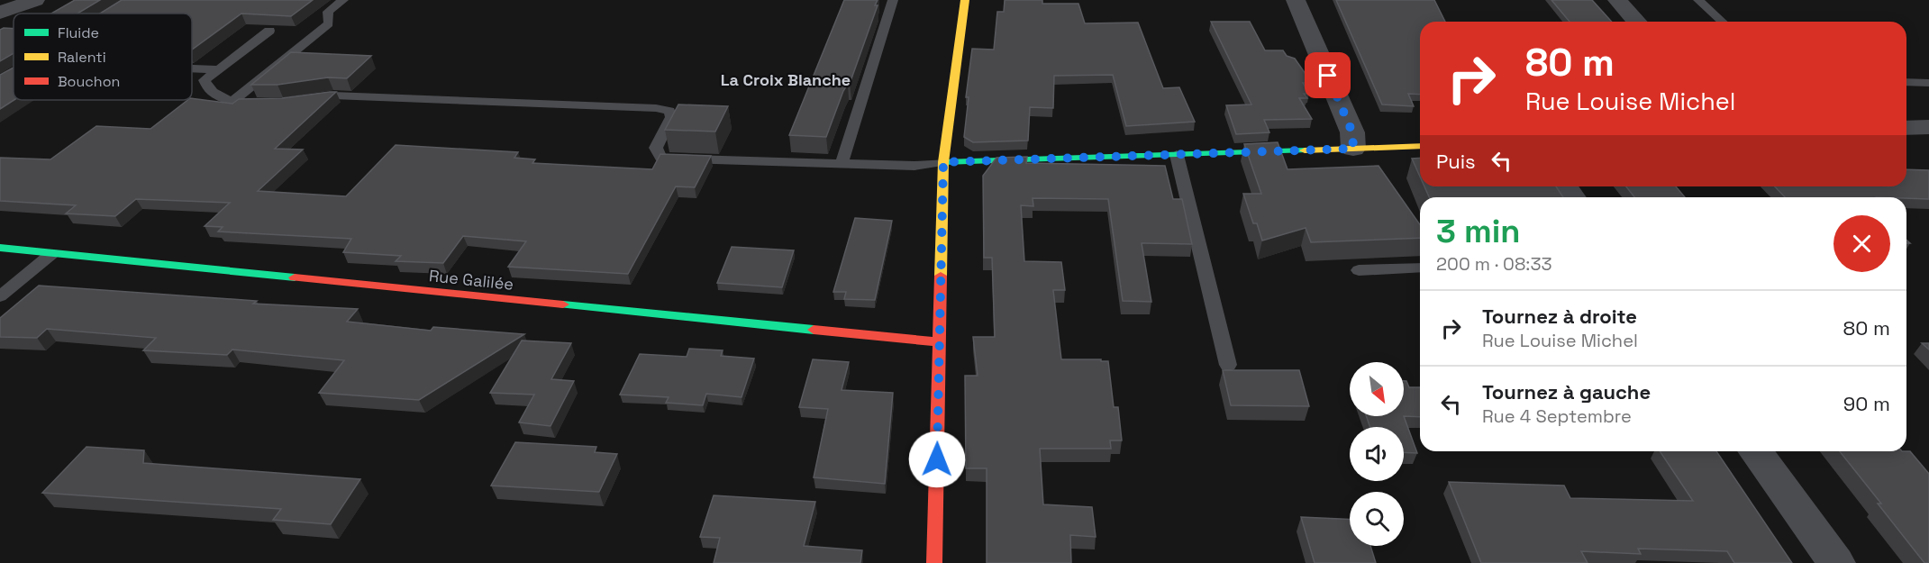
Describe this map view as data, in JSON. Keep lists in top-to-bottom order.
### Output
{
  "streets": {
    "street": ["Rue Galilée"]
  },
  "districts": ["La Croix Blanche"],
  "legend": ["Fluide", "Ralenti", "Bouchon"],
  "north": "bottom right",
  "page": {
    "turn": ["80 m", "Rue Louise Michel"],
    "then": "Puis",
    "heading": ["3 min", "200 m · 08:33"],
    "list": [
      {
        "name": "Tournez à droite",
        "note": "Rue Louise Michel",
        "value": "80 m"
      },
      {
        "name": "Tournez à gauche",
        "note": "Rue 4 Septembre",
        "value": "90 m"
      }
    ]
  }
}
